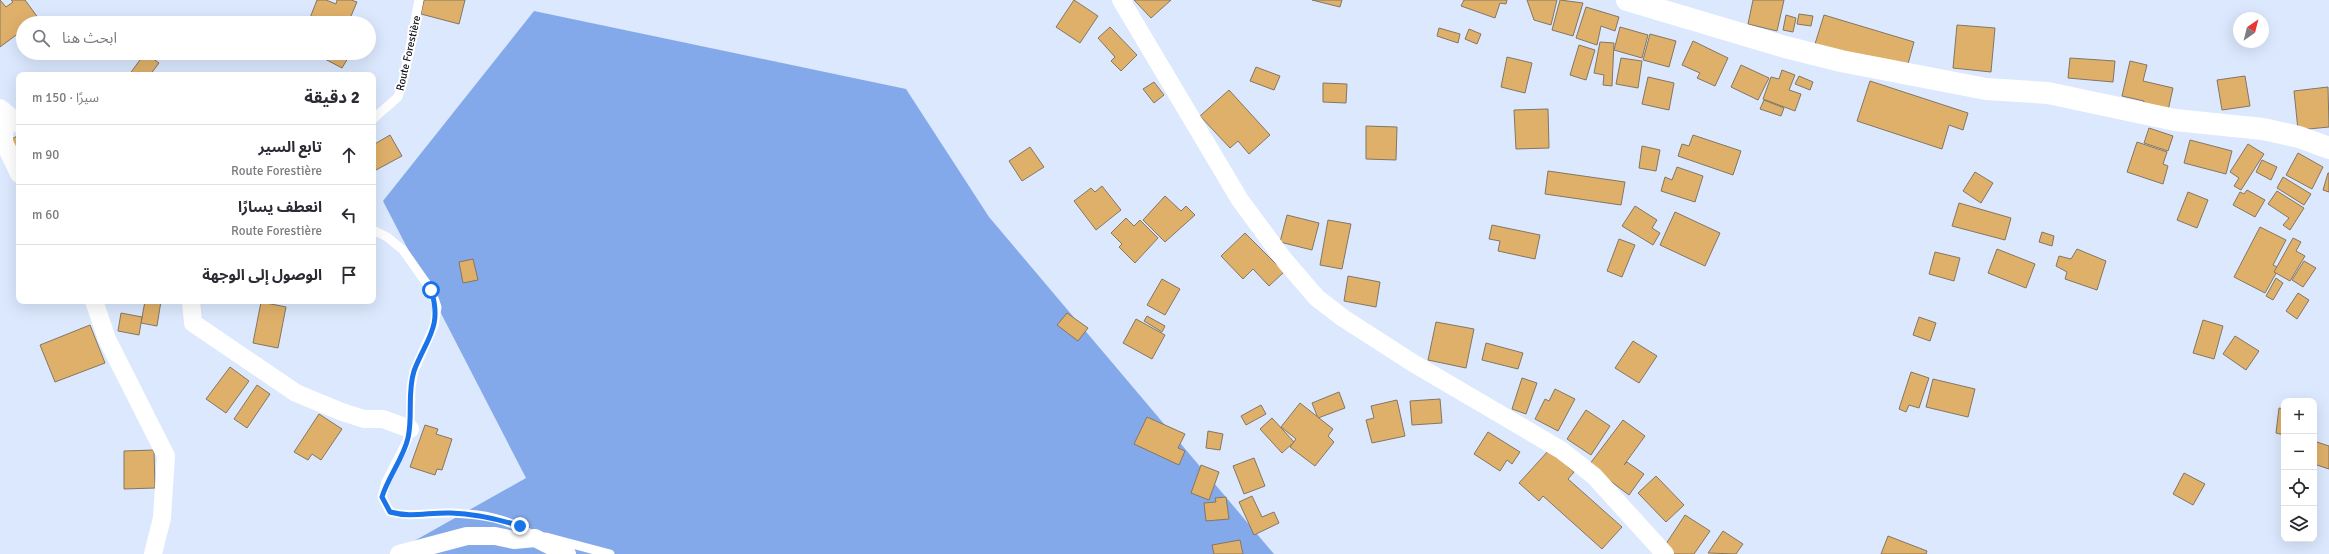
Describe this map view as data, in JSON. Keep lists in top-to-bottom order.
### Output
{
  "streets": {
    "lane": ["Route Forestière"]
  },
  "north": "top right",
  "page": {
    "search": "ابحث هنا",
    "heading": ["2 دقيقة", "سيرًا · 150 m"],
    "list": [
      ["تابع السير", "Route Forestière", "90 m"],
      ["انعطف يسارًا", "Route Forestière", "60 m"],
      "الوصول إلى الوجهة"
    ],
    "map_buttons": ["+", "−"]
  }
}
